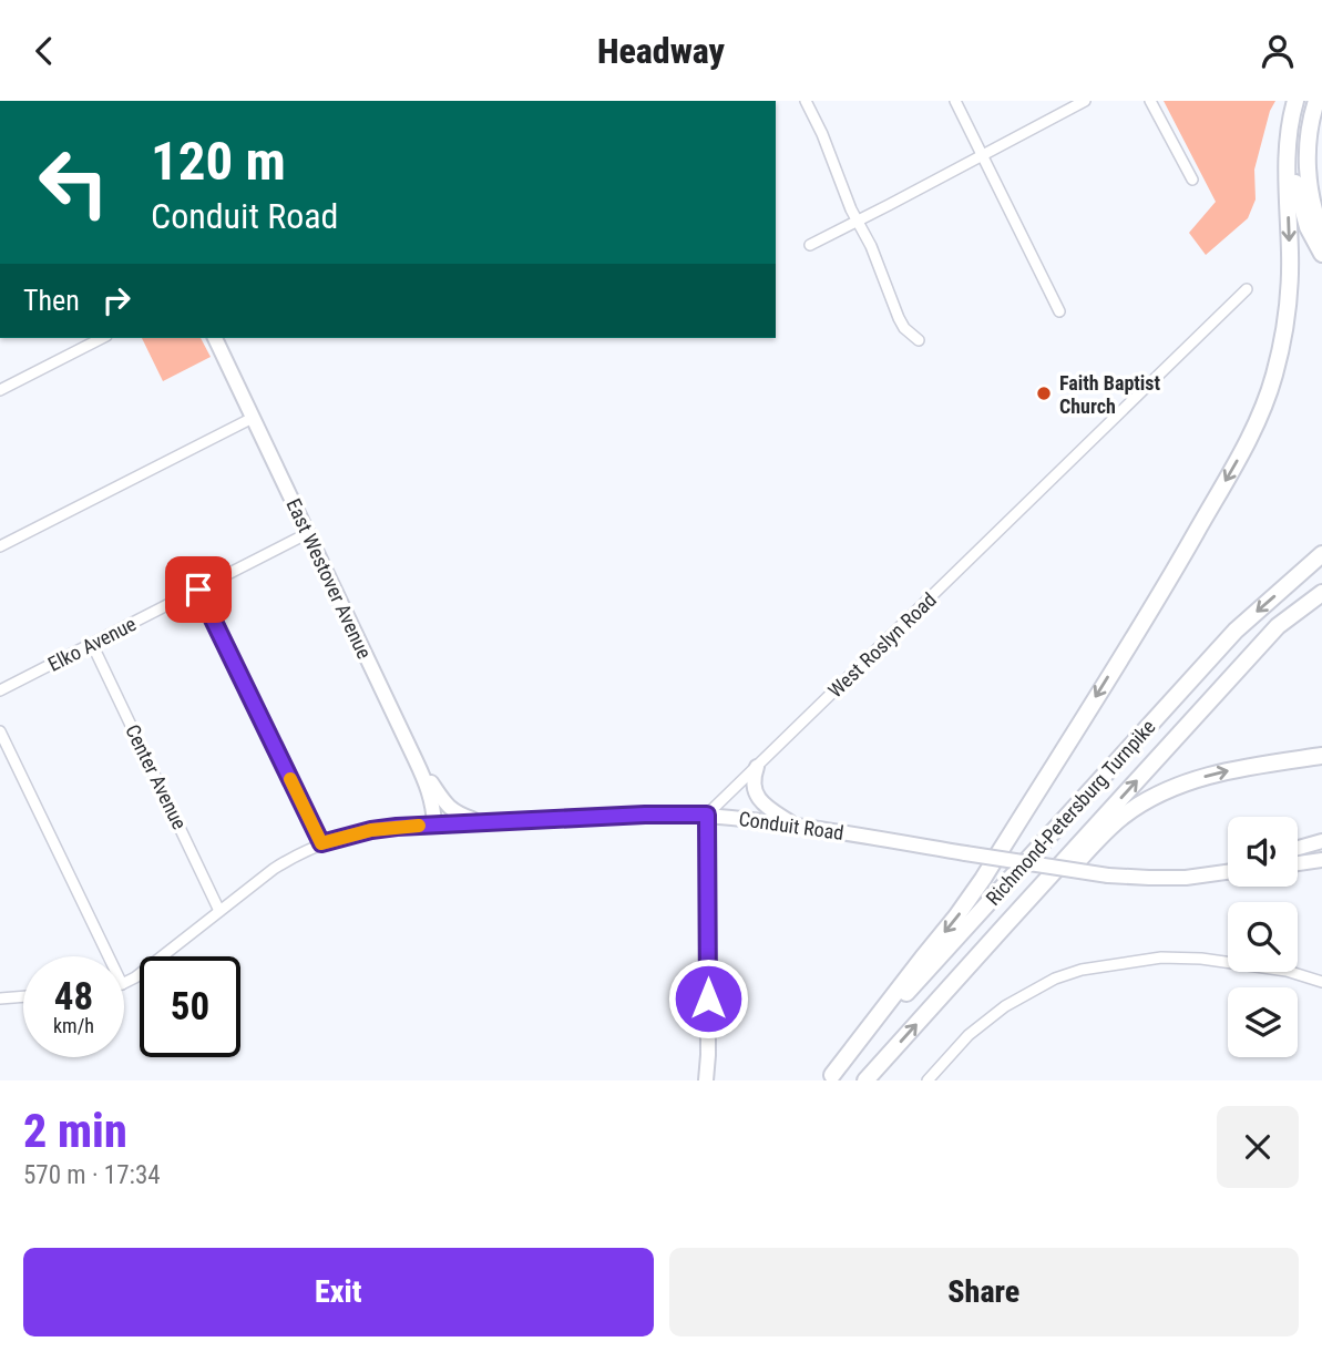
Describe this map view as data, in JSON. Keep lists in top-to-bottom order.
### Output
{
  "streets": {
    "highway": ["Richmond-Petersburg Turnpike"],
    "main road": ["East Westover Avenue", "Conduit Road"],
    "street": ["Elko Avenue", "West Roslyn Road", "Center Avenue"]
  },
  "crossings": [
    ["East Westover Avenue", "Elko Avenue"],
    ["East Westover Avenue", "Conduit Road"],
    ["Elko Avenue", "Center Avenue"],
    ["West Roslyn Road", "Conduit Road"],
    ["Center Avenue", "Conduit Road"]
  ],
  "places": ["Faith Baptist Church"],
  "page": {
    "header": "Headway",
    "turn": ["120 m", "Conduit Road"],
    "then": "Then",
    "speed": "48 km/h",
    "limit": "50",
    "heading": ["2 min", "570 m · 17:34"],
    "buttons": ["Exit", "Share"]
  }
}
